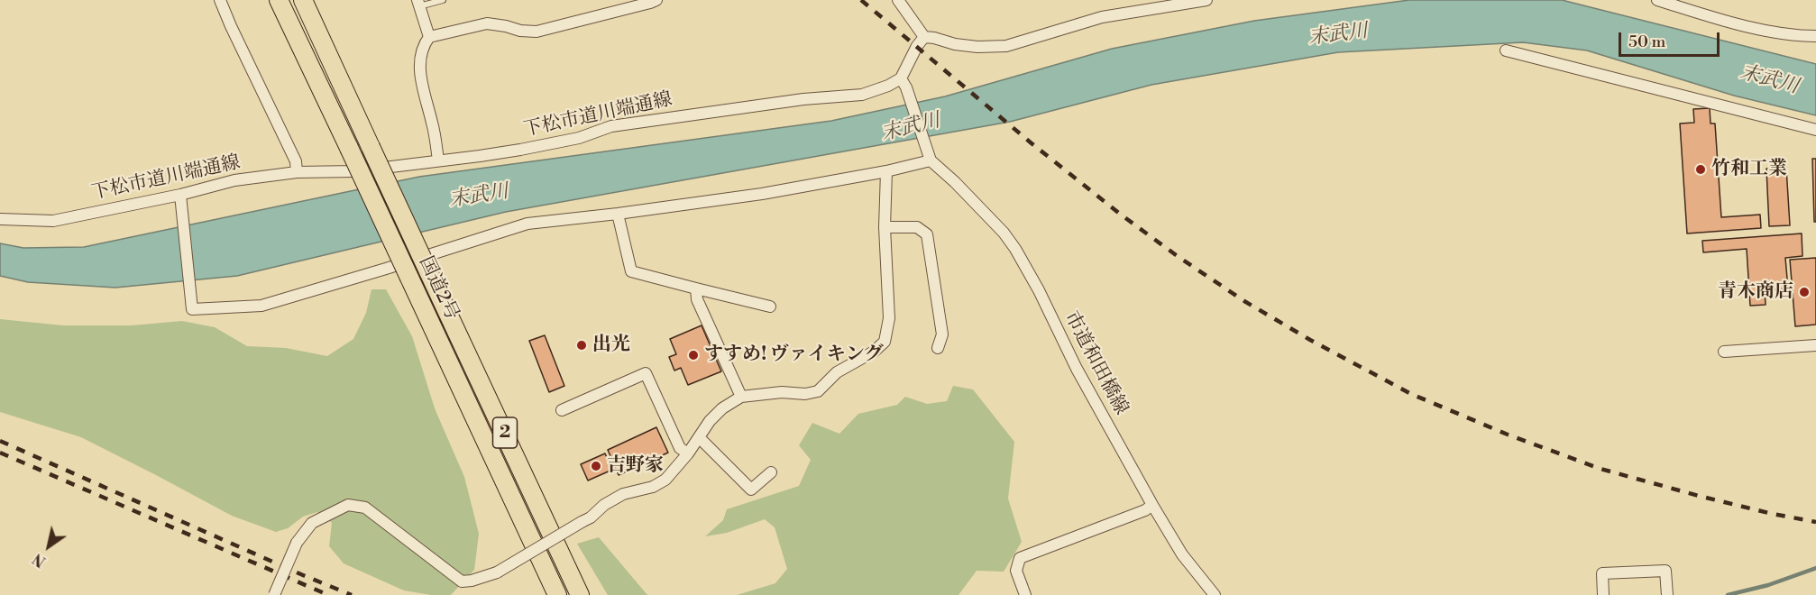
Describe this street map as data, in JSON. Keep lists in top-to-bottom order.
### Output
{
  "streets": {
    "highway": ["国道2号", "2"],
    "street": ["下松市道川端通線", "市道和田橋線"]
  },
  "water": ["末武川"],
  "places": [
    "竹和工業",
    "青木商店",
    "出光",
    "すすめ! ヴァイキング",
    "吉野家"
  ],
  "scale_bar": "50 m",
  "north": "bottom left"
}
